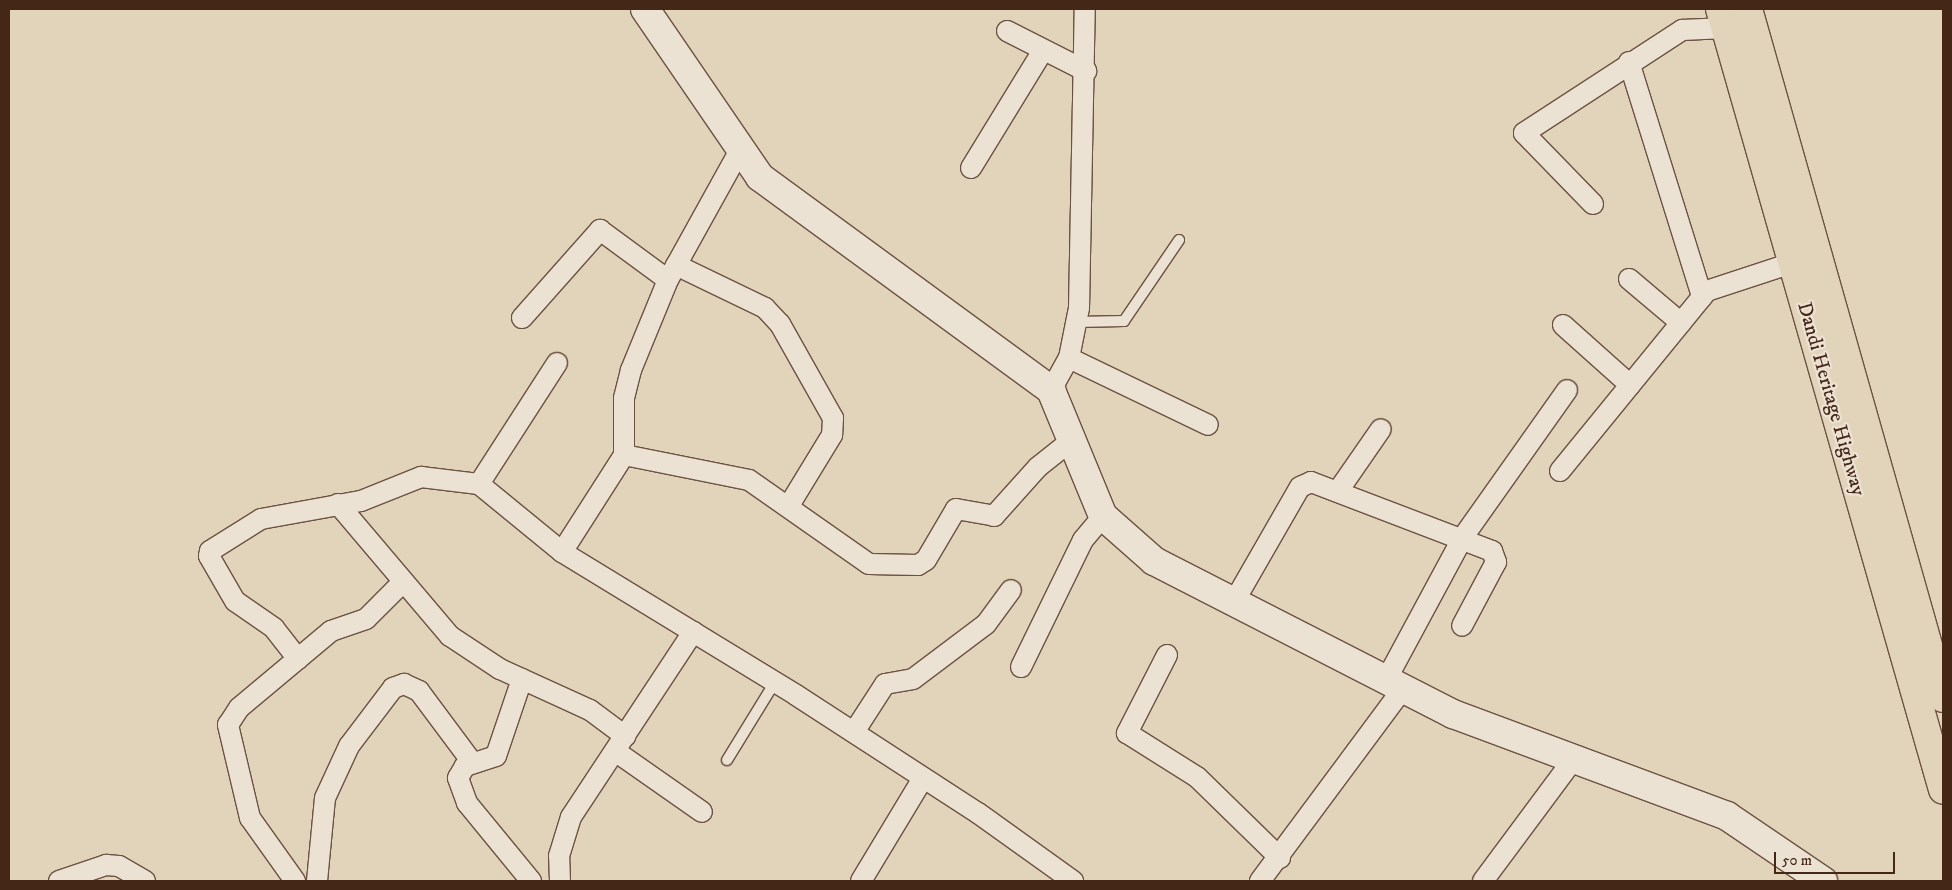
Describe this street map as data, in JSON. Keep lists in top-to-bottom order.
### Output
{
  "streets": {
    "highway": ["Dandi Heritage Highway"]
  },
  "scale_bar": "50 m"
}
